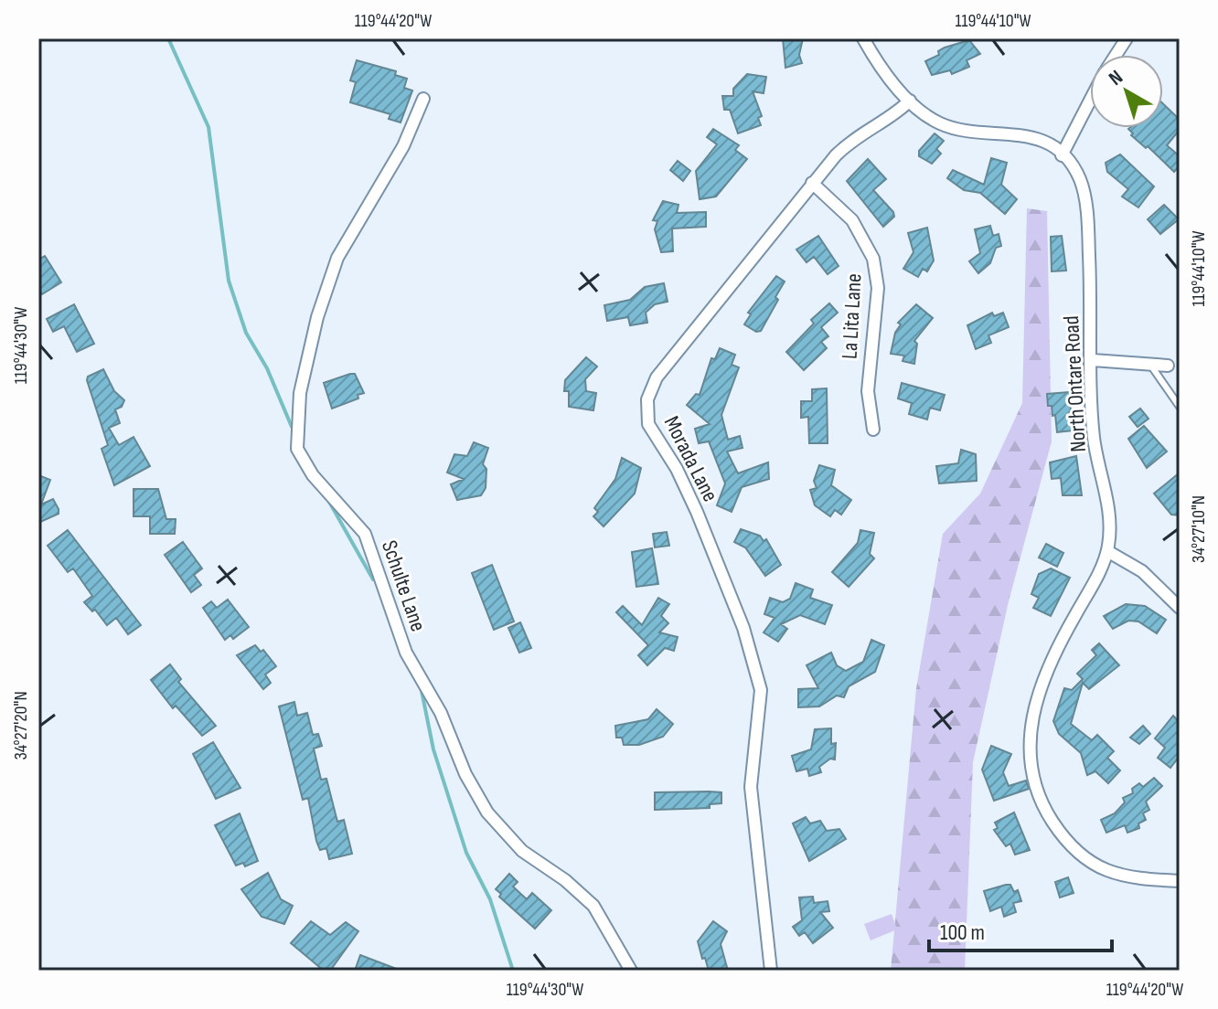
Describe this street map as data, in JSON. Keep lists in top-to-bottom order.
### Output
{
  "streets": {
    "street": [
      "La Lita Lane",
      "North Ontare Road",
      "Morada Lane",
      "Schulte Lane"
    ]
  },
  "crossings": [
    ["La Lita Lane", "Morada Lane"],
    ["North Ontare Road", "Morada Lane"]
  ],
  "scale_bar": "100 m",
  "north": "top left",
  "coordinates": [
    "119°44'20\"W",
    "119°44'10\"W",
    "119°44'30\"W",
    "34°27'10\"N",
    "34°27'20\"N"
  ]
}
